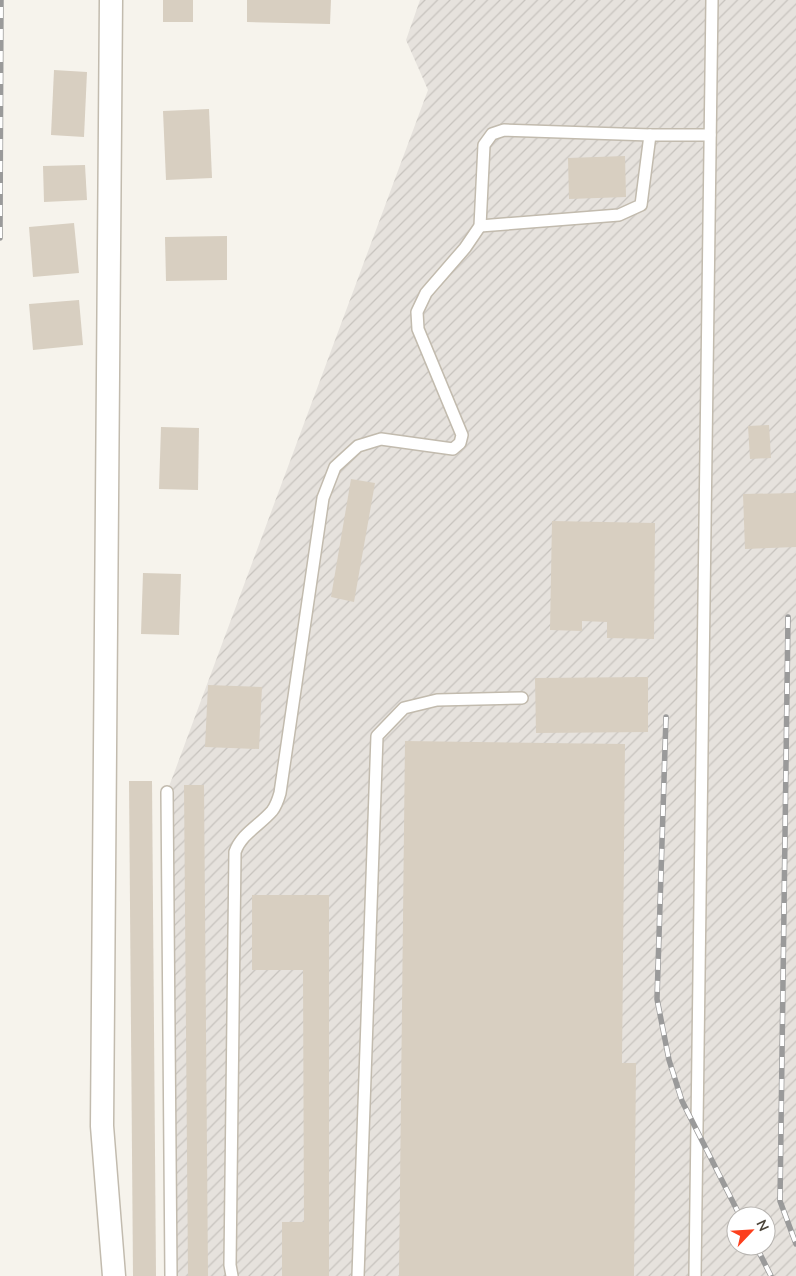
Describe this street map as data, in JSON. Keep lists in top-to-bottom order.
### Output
{
  "north": "top right"
}
